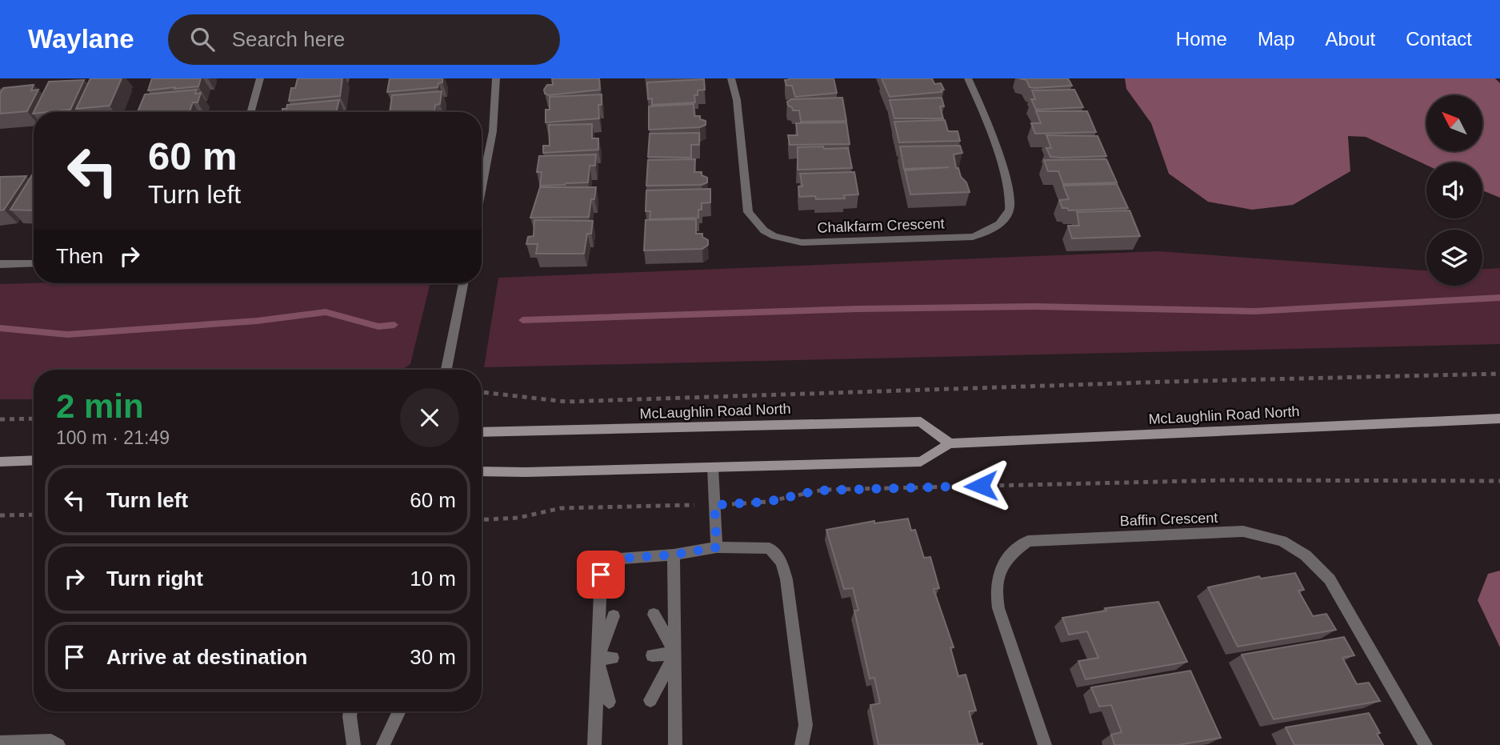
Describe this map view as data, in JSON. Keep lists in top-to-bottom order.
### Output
{
  "streets": {
    "main road": ["McLaughlin Road North"],
    "street": ["Chalkfarm Crescent", "Baffin Crescent"]
  },
  "north": "top left",
  "page": {
    "header": "Waylane",
    "search": "Search here",
    "nav": [
      "Home",
      "Map",
      "About",
      "Contact"
    ],
    "turn": ["60 m", "Turn left"],
    "then": "Then",
    "heading": ["2 min", "100 m · 21:49"],
    "list": [
      {
        "name": "Turn left",
        "value": "60 m"
      },
      {
        "name": "Turn right",
        "value": "10 m"
      },
      {
        "name": "Arrive at destination",
        "value": "30 m"
      }
    ]
  }
}
